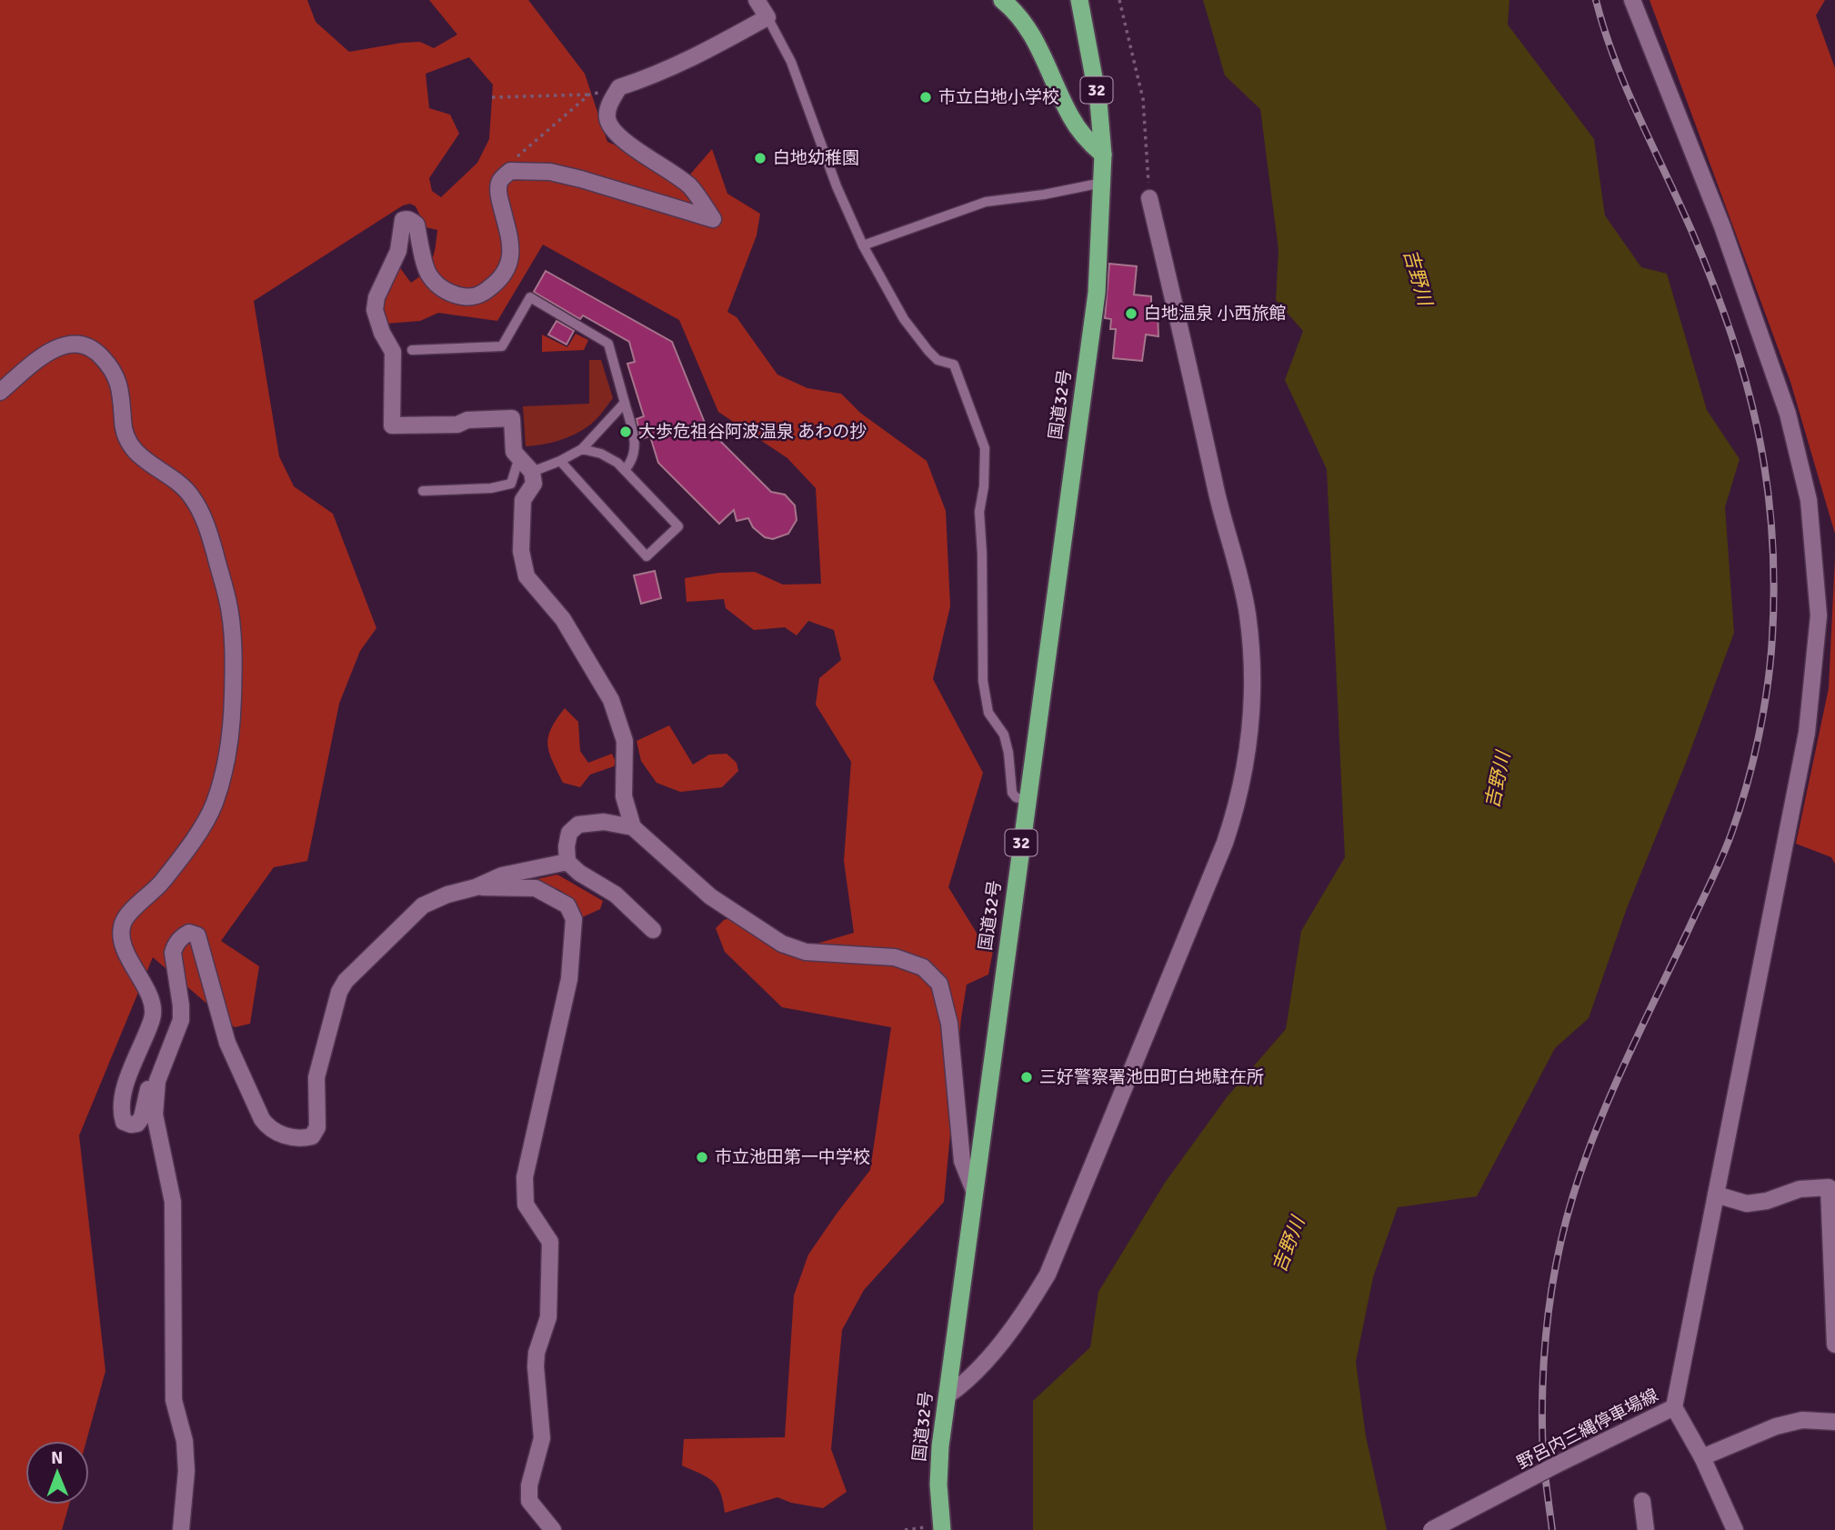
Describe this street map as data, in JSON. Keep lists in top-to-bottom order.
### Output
{
  "streets": {
    "highway": ["32", "国道32号"],
    "street": ["野呂内三縄停車場線"]
  },
  "water": ["吉野川"],
  "places": [
    "市立白地小学校",
    "白地幼稚園",
    "白地温泉 小西旅館",
    "大歩危祖谷阿波温泉 あわの抄",
    "三好警察署池田町白地駐在所",
    "市立池田第一中学校"
  ],
  "north": "top"
}
